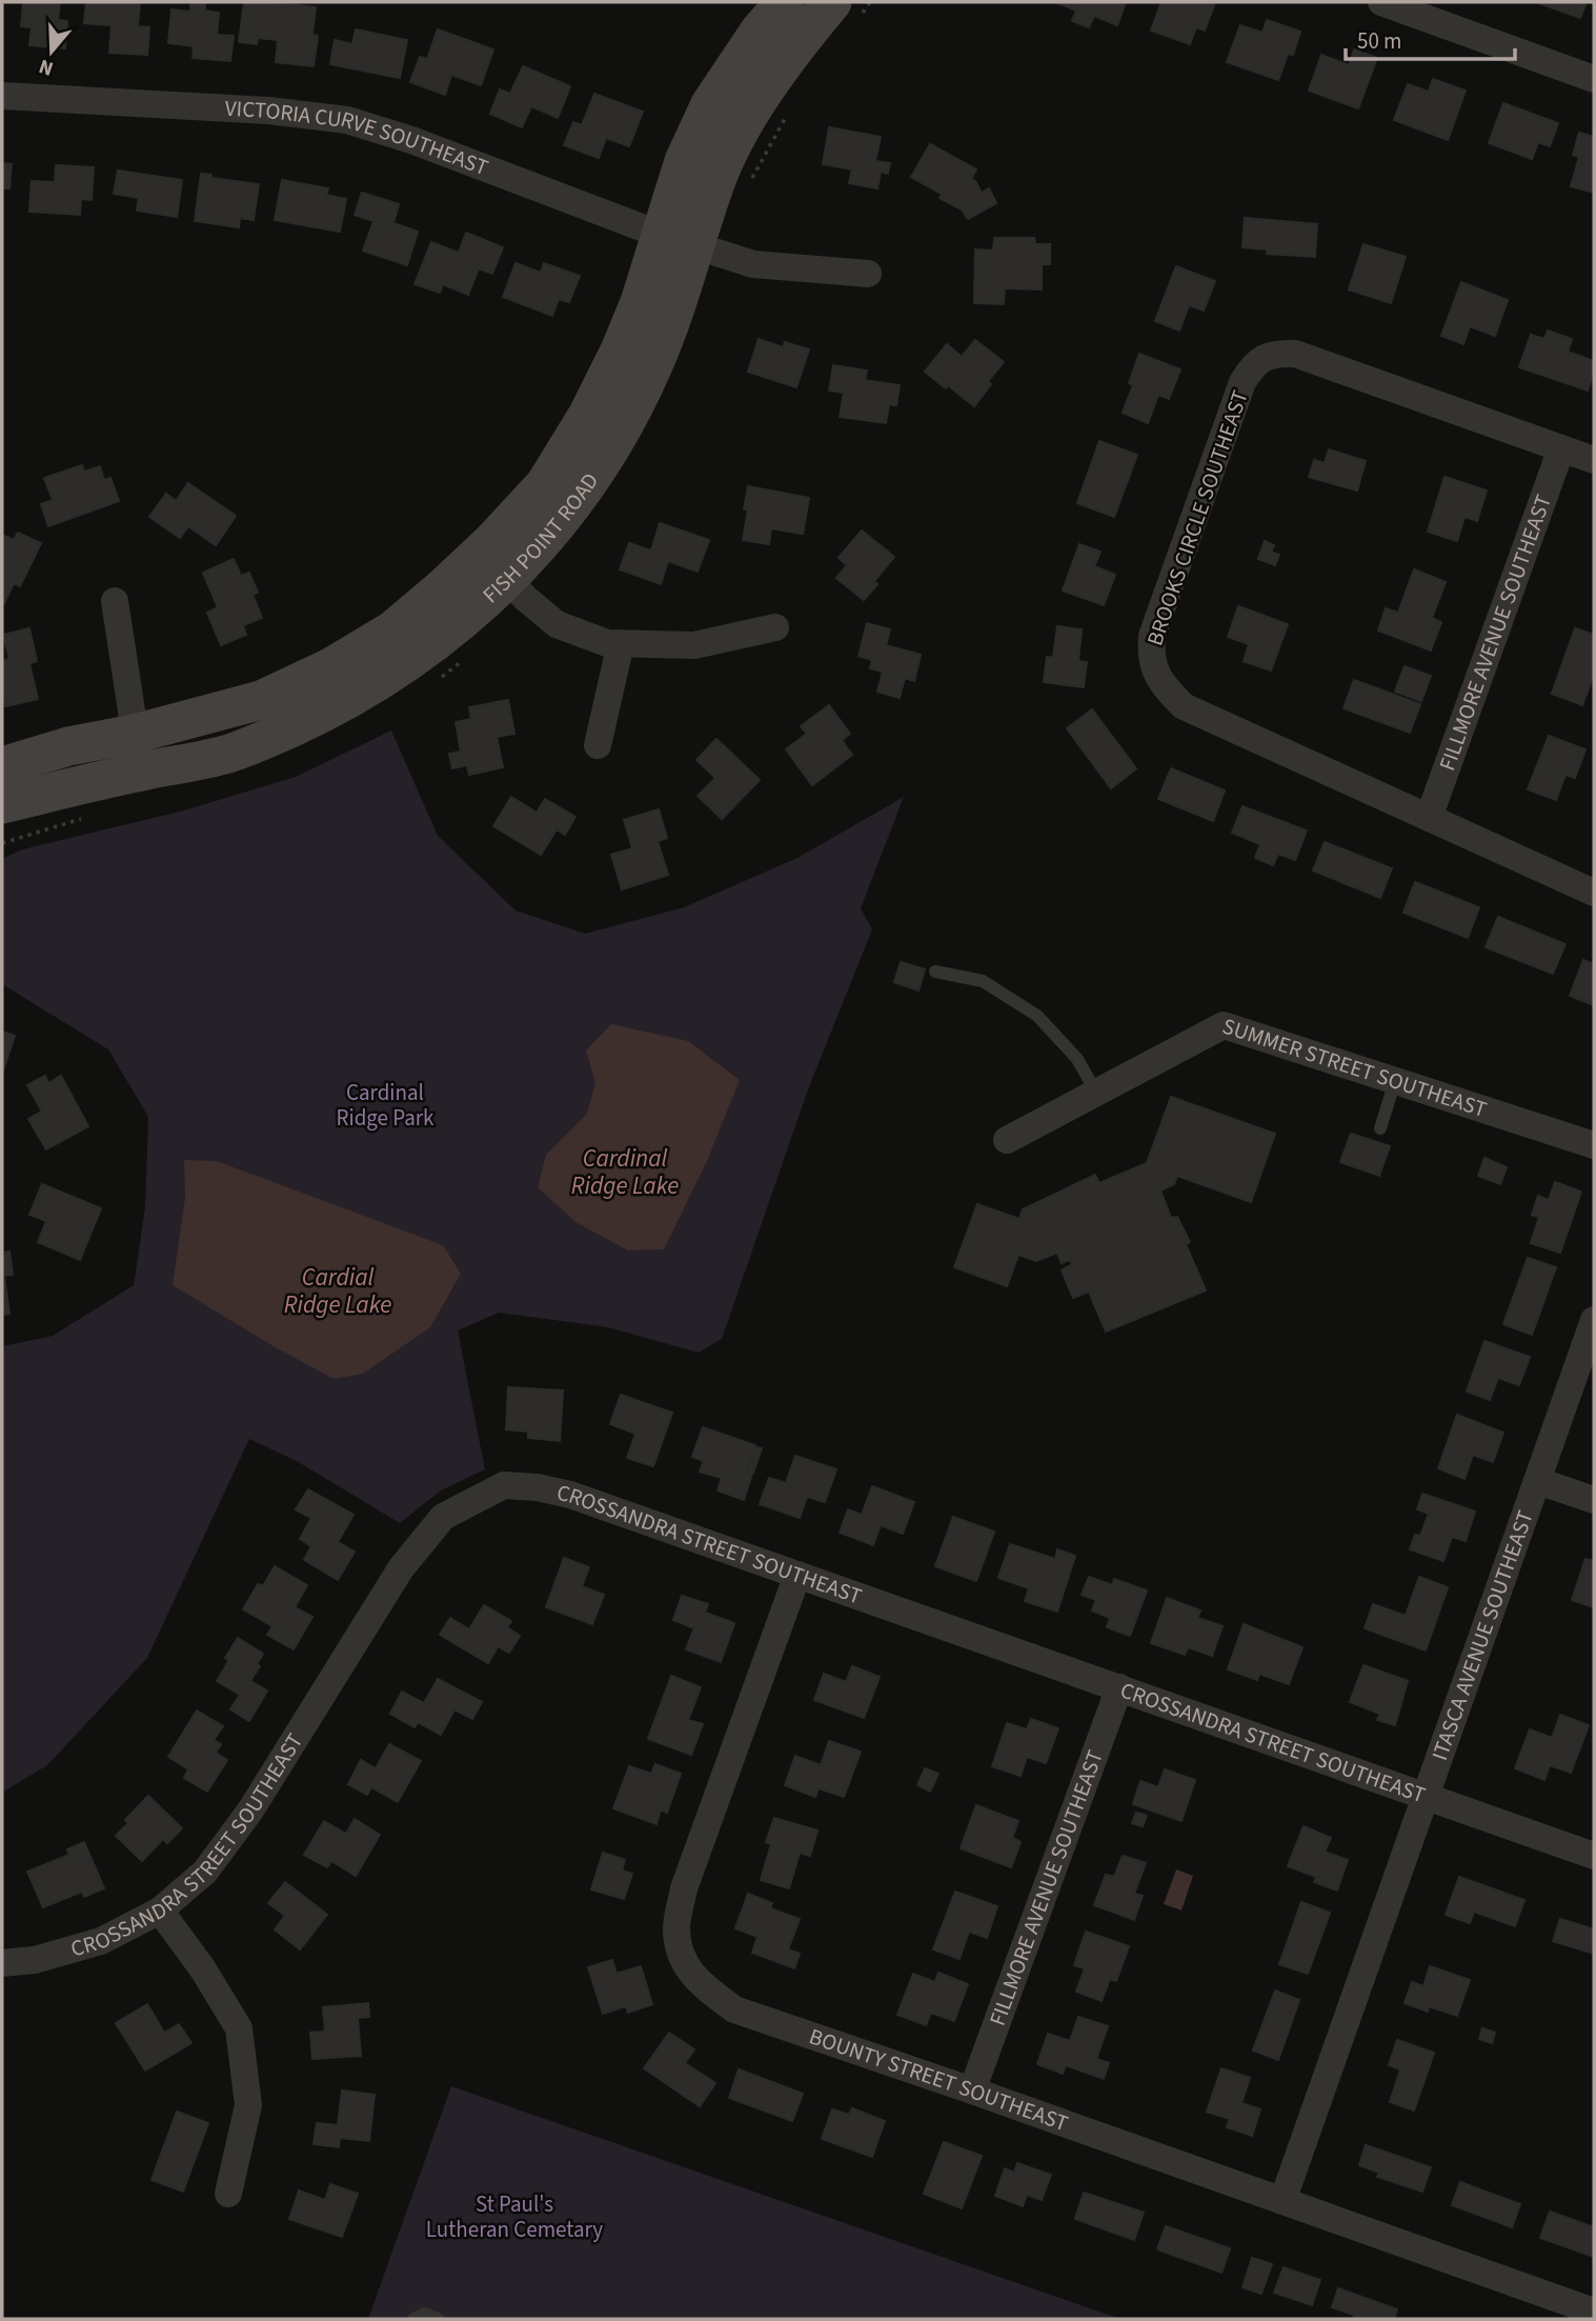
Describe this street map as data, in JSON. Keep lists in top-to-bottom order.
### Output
{
  "streets": {
    "street": [
      "VICTORIA CURVE SOUTHEAST",
      "BROOKS CIRCLE SOUTHEAST",
      "FISH POINT ROAD",
      "FILLMORE AVENUE SOUTHEAST",
      "SUMMER STREET SOUTHEAST",
      "CROSSANDRA STREET SOUTHEAST",
      "ITASCA AVENUE SOUTHEAST",
      "BOUNTY STREET SOUTHEAST"
    ]
  },
  "crossings": [
    ["VICTORIA CURVE SOUTHEAST", "FISH POINT ROAD"],
    ["BROOKS CIRCLE SOUTHEAST", "FILLMORE AVENUE SOUTHEAST"],
    ["FILLMORE AVENUE SOUTHEAST", "CROSSANDRA STREET SOUTHEAST"],
    ["FILLMORE AVENUE SOUTHEAST", "BOUNTY STREET SOUTHEAST"],
    ["CROSSANDRA STREET SOUTHEAST", "ITASCA AVENUE SOUTHEAST"],
    ["CROSSANDRA STREET SOUTHEAST", "BOUNTY STREET SOUTHEAST"],
    ["ITASCA AVENUE SOUTHEAST", "BOUNTY STREET SOUTHEAST"]
  ],
  "water": ["Cardinal Ridge Lake", "Cardial Ridge Lake"],
  "parks": ["Cardinal Ridge Park", "St Paul's Lutheran Cemetary"],
  "scale_bar": "50 m",
  "north": "bottom"
}
